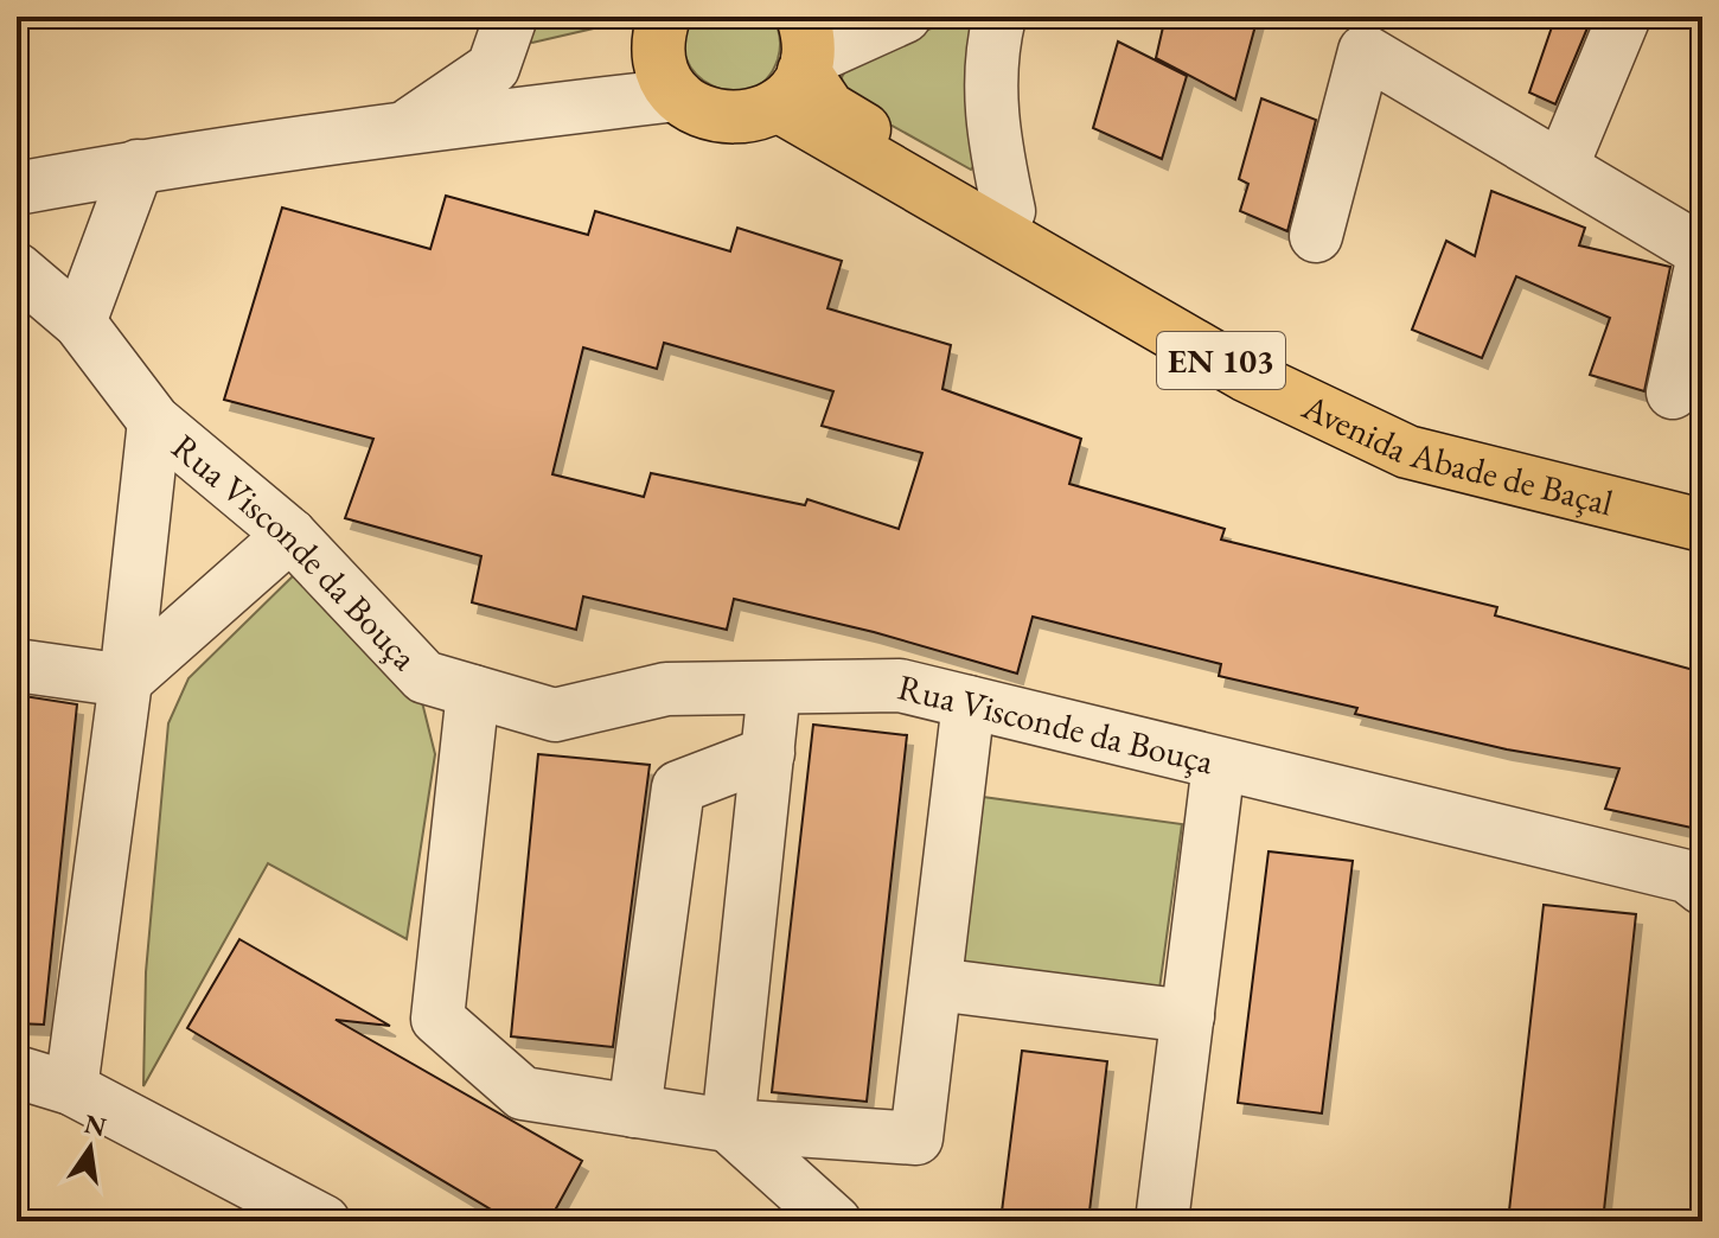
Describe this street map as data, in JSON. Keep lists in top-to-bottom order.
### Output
{
  "streets": {
    "main road": ["EN 103", "Avenida Abade de Baçal"],
    "street": ["Rua Visconde da Bouça"]
  },
  "north": "top"
}
